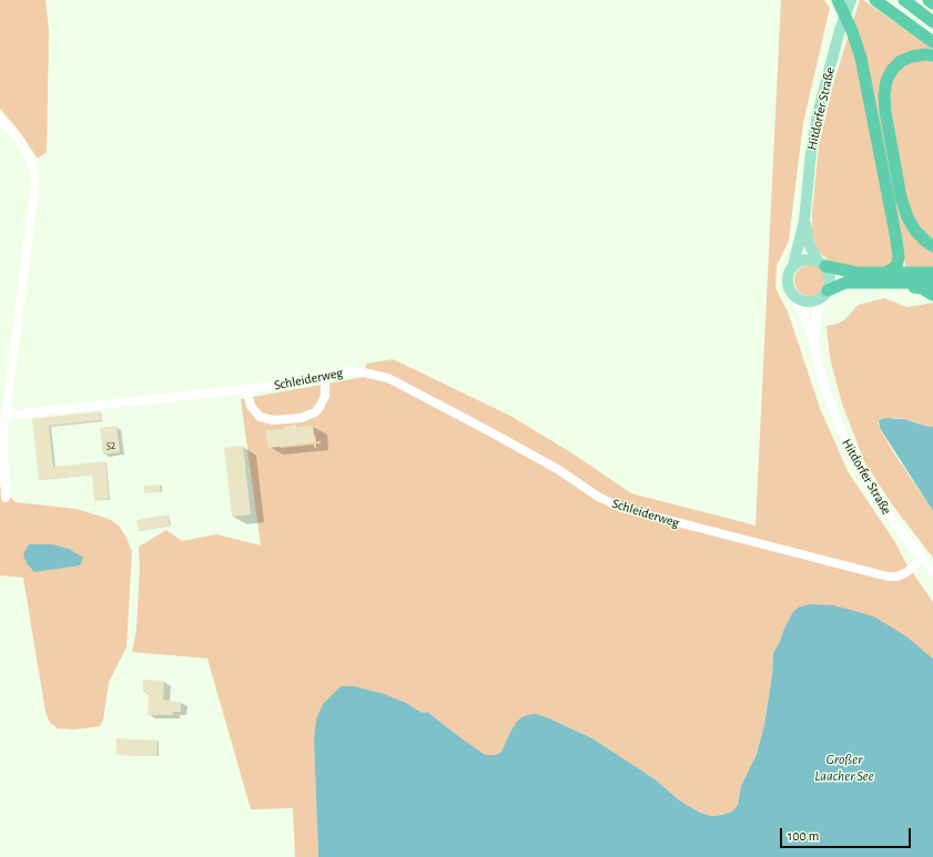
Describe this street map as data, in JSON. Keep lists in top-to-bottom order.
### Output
{
  "streets": {
    "main road": ["Hitdorfer Straße"],
    "street": ["Schleiderweg"]
  },
  "crossings": [
    ["Hitdorfer Straße", "Schleiderweg"]
  ],
  "water": ["Großer Laacher See"],
  "house_numbers": ["52"],
  "scale_bar": "100 m"
}
